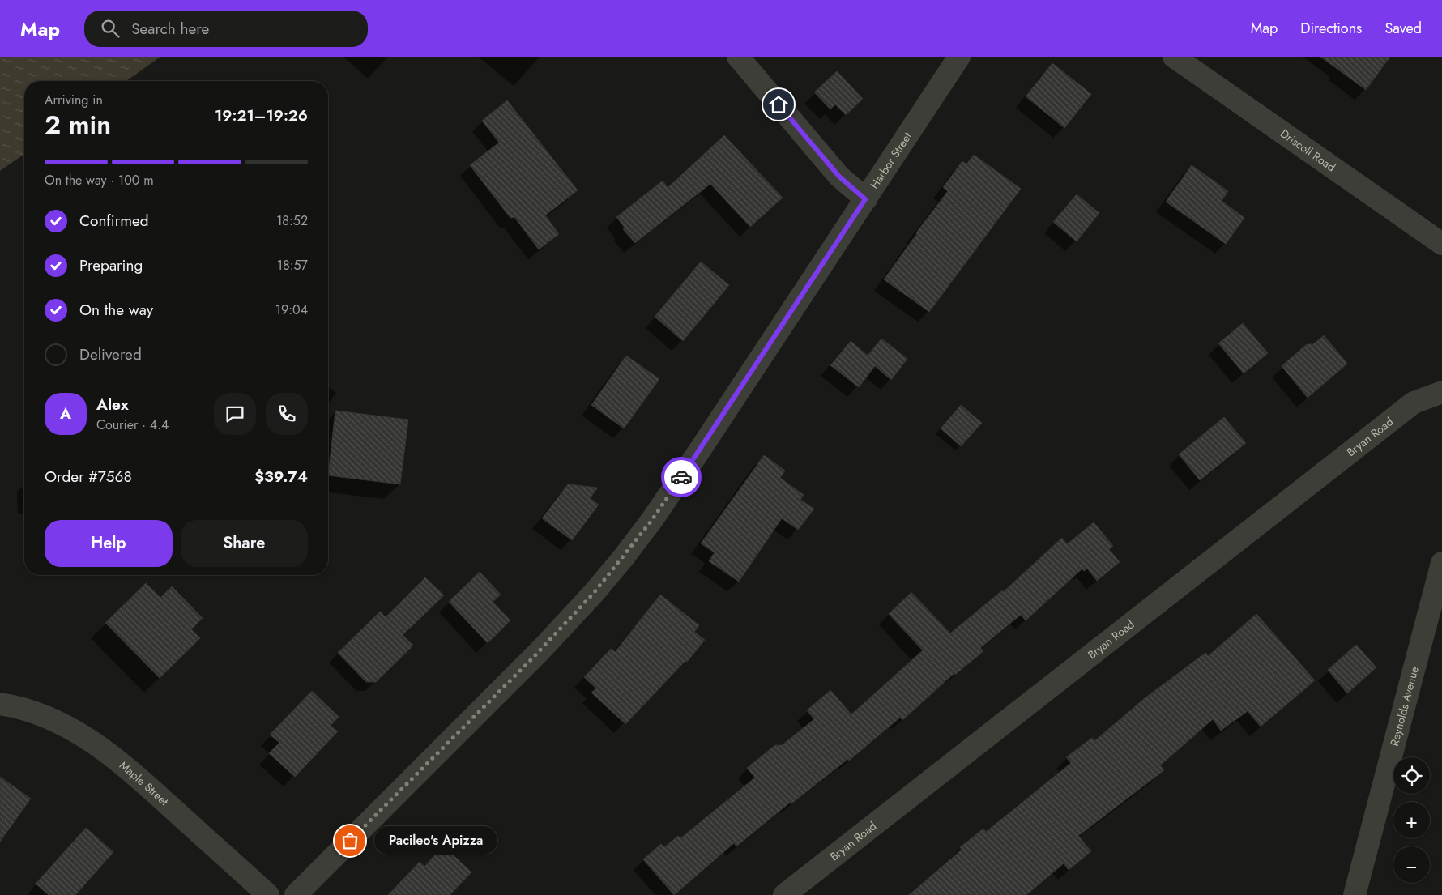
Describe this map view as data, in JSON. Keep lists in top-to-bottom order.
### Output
{
  "streets": {
    "street": [
      "Driscoll Road",
      "Harbor Street",
      "Bryan Road",
      "Reynolds Avenue",
      "Maple Street"
    ]
  },
  "places": ["Pacileo's Apizza"],
  "page": {
    "header": "Map",
    "search": "Search here",
    "nav": ["Map", "Directions", "Saved"],
    "heading": ["2 min", "Arriving in", "19:21–19:26"],
    "panel": [
      "Alex",
      "Courier · 4.4",
      "Order #7568",
      "$39.74"
    ],
    "bar": "On the way · 100 m",
    "list": [
      ["Confirmed", "18:52"],
      ["Preparing", "18:57"],
      ["On the way", "19:04"],
      "Delivered"
    ],
    "round": "A",
    "buttons": ["Help", "Share"],
    "map_buttons": ["+", "−"],
    "bubble": "Pacileo's Apizza"
  }
}
